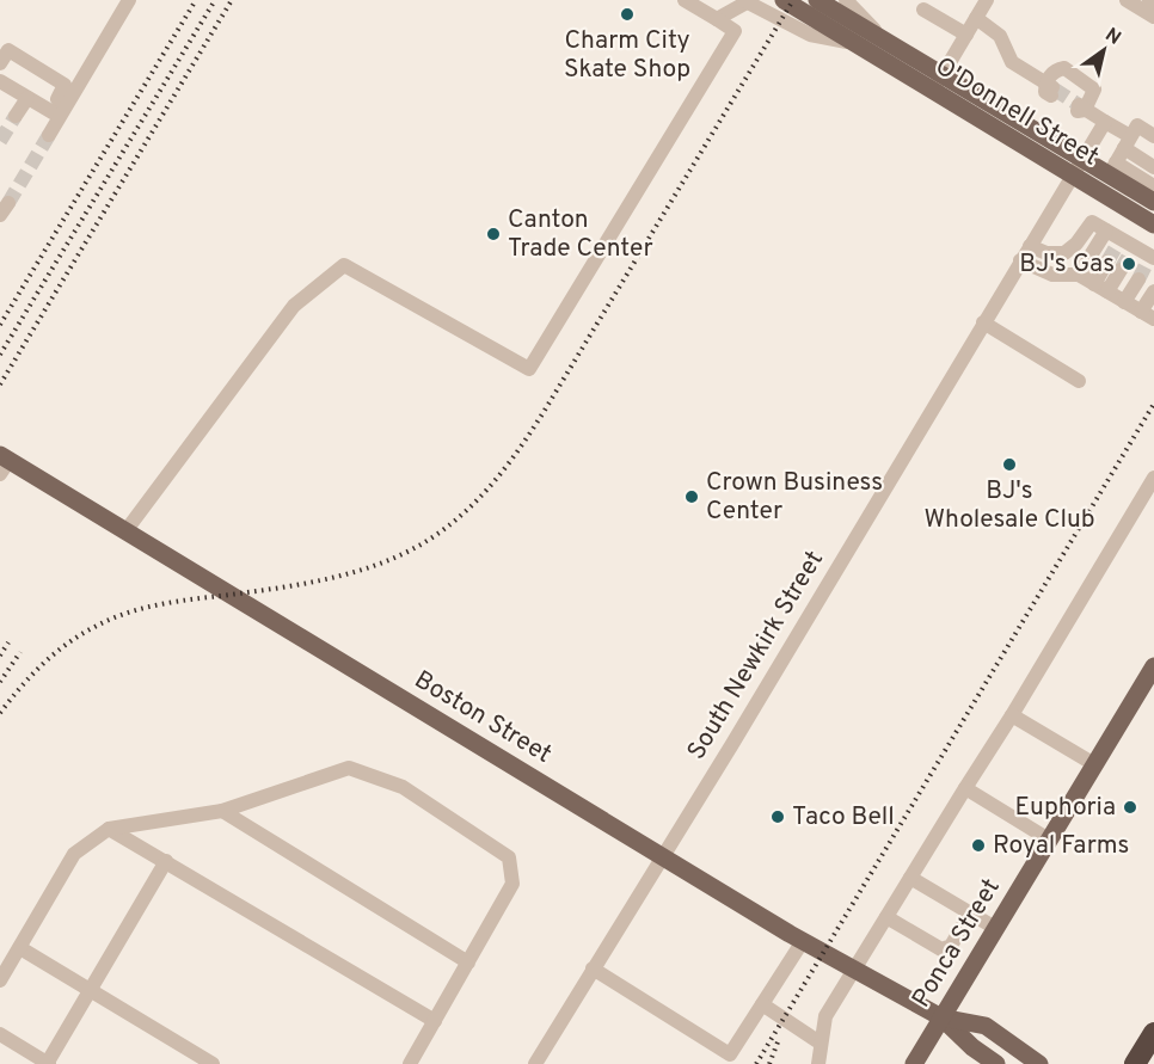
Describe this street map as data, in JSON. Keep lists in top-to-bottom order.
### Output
{
  "streets": {
    "main road": ["O'Donnell Street", "Boston Street", "Ponca Street"],
    "street": ["South Newkirk Street"]
  },
  "crossings": [
    ["O'Donnell Street", "South Newkirk Street"],
    ["South Newkirk Street", "Boston Street"],
    ["Boston Street", "Ponca Street"]
  ],
  "places": [
    "Charm City Skate Shop",
    "Canton Trade Center",
    "BJ's Gas",
    "BJ's Wholesale Club",
    "Crown Business Center",
    "Euphoria",
    "Taco Bell",
    "Royal Farms"
  ],
  "north": "top right"
}
